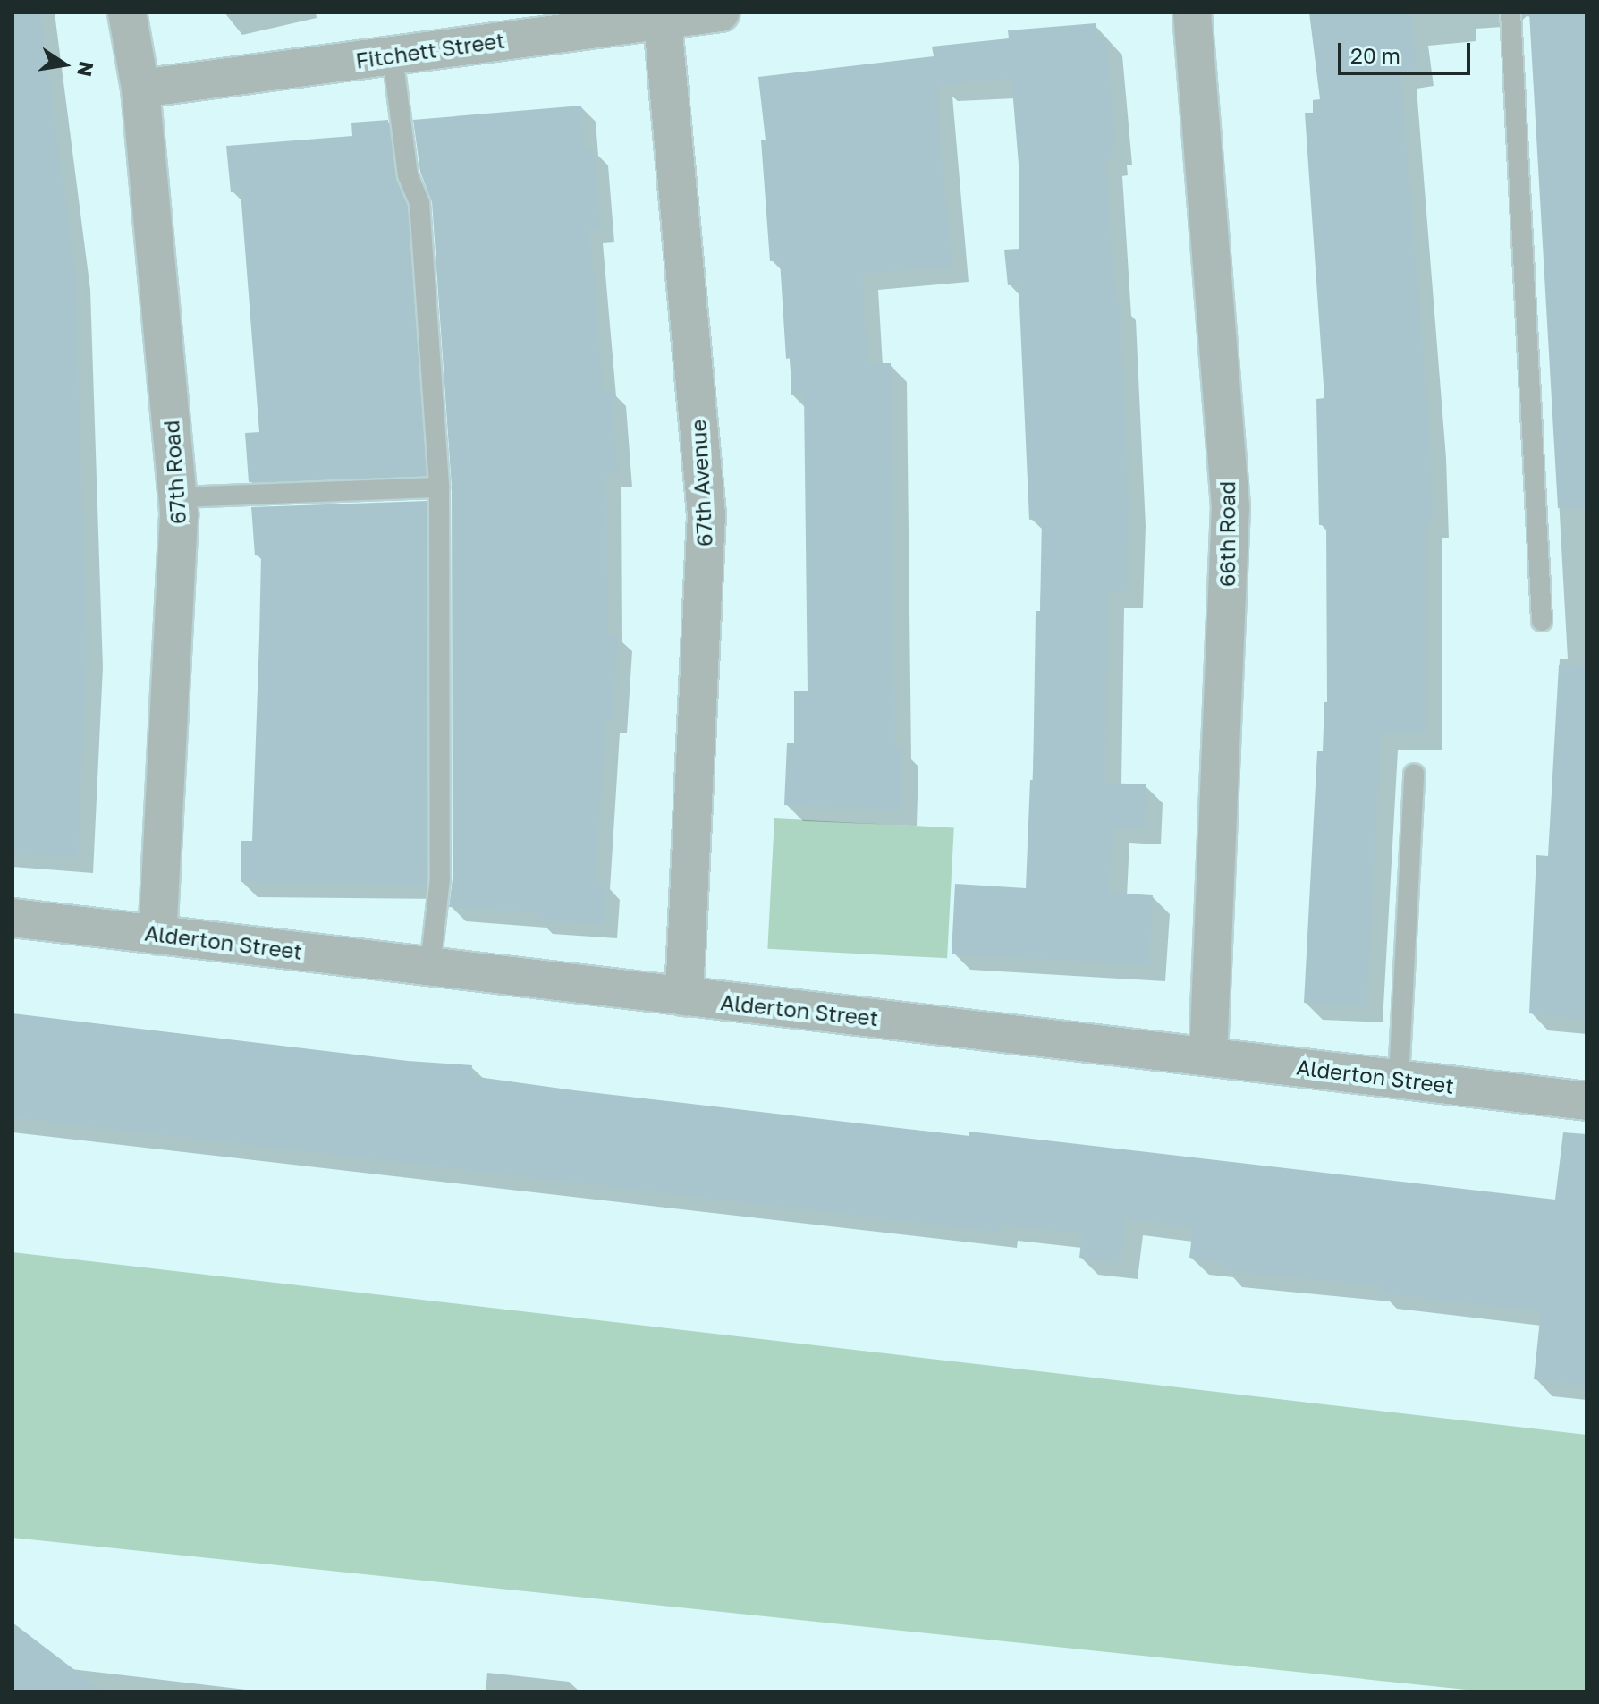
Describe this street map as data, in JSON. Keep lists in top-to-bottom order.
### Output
{
  "streets": {
    "street": [
      "Fitchett Street",
      "67th Road",
      "67th Avenue",
      "66th Road",
      "Alderton Street"
    ]
  },
  "crossings": [
    ["Fitchett Street", "67th Road"],
    ["Fitchett Street", "67th Avenue"],
    ["67th Road", "Alderton Street"],
    ["67th Avenue", "Alderton Street"],
    ["66th Road", "Alderton Street"]
  ],
  "scale_bar": "20 m",
  "north": "right"
}
